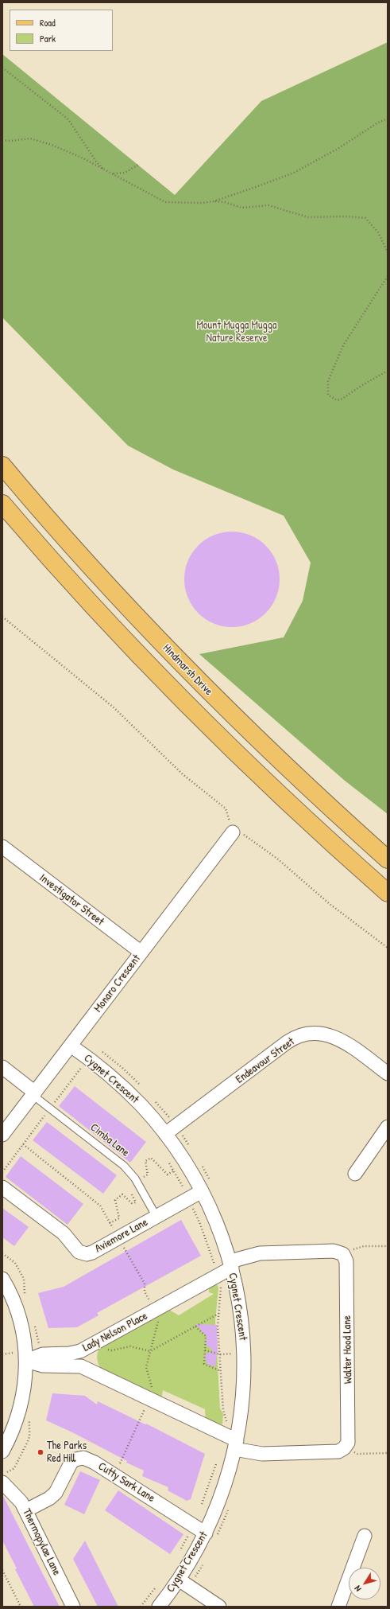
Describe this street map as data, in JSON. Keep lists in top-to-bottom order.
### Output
{
  "streets": {
    "main road": ["Hindmarsh Drive"],
    "street": [
      "Investigator Street",
      "Monaro Crescent",
      "Endeavour Street",
      "Cygnet Crescent",
      "Aviemore Lane",
      "Lady Nelson Place",
      "Walter Hood Lane",
      "Cutty Sark Lane",
      "Thermopylae Lane"
    ],
    "lane": ["Cimba Lane"]
  },
  "crossings": [
    ["Investigator Street", "Monaro Crescent"],
    ["Monaro Crescent", "Cygnet Crescent"],
    ["Monaro Crescent", "Cimba Lane"],
    ["Endeavour Street", "Cygnet Crescent"],
    ["Cygnet Crescent", "Aviemore Lane"],
    ["Cygnet Crescent", "Lady Nelson Place"],
    ["Cygnet Crescent", "Walter Hood Lane"],
    ["Cygnet Crescent", "Cutty Sark Lane"],
    ["Cimba Lane", "Aviemore Lane"],
    ["Lady Nelson Place", "Walter Hood Lane"],
    ["Cutty Sark Lane", "Thermopylae Lane"]
  ],
  "parks": ["Mount Mugga Mugga Nature Reserve"],
  "places": ["The Parks Red Hill"],
  "legend": ["Road", "Park"],
  "north": "bottom left"
}
